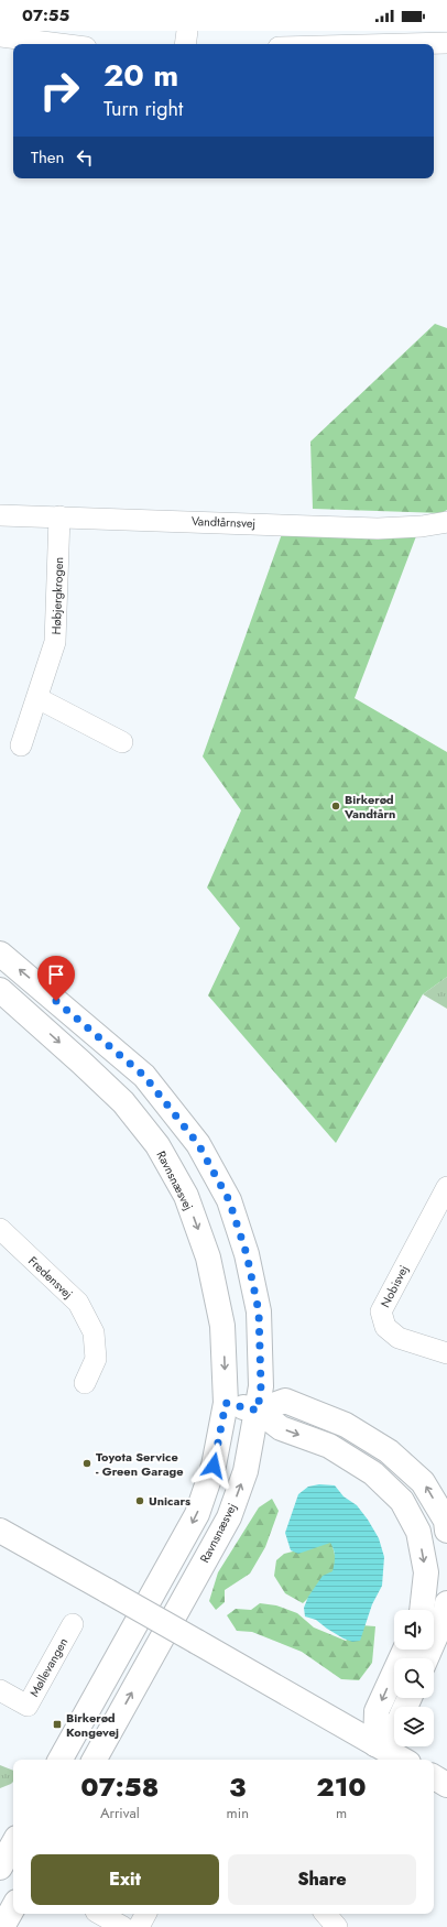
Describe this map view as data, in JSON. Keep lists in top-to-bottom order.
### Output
{
  "streets": {
    "main road": ["Ravnsnæsvej"],
    "street": [
      "Vandtårnsvej",
      "Høbjergkrogen",
      "Fredensvej",
      "Nobisvej",
      "Møllevangen"
    ]
  },
  "crossings": [
    ["Vandtårnsvej", "Høbjergkrogen"]
  ],
  "places": {
    "other": ["Birkerød Vandtårn", "Toyota Service - Green Garage", "Unicars"],
    "transit": ["Birkerød Kongevej"]
  },
  "page": {
    "status": "07:55",
    "turn": ["20 m", "Turn right"],
    "then": "Then",
    "eta": [
      "07:58",
      "Arrival",
      "3",
      "min",
      "210",
      "m"
    ],
    "buttons": ["Exit", "Share"]
  }
}
